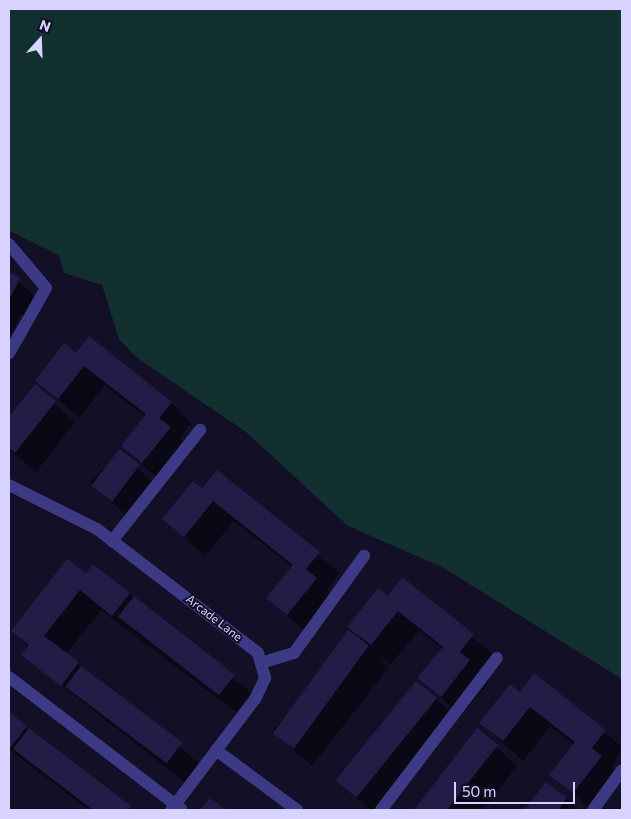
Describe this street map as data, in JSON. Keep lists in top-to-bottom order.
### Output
{
  "streets": {
    "street": ["Arcade Lane"]
  },
  "scale_bar": "50 m",
  "north": "top"
}
